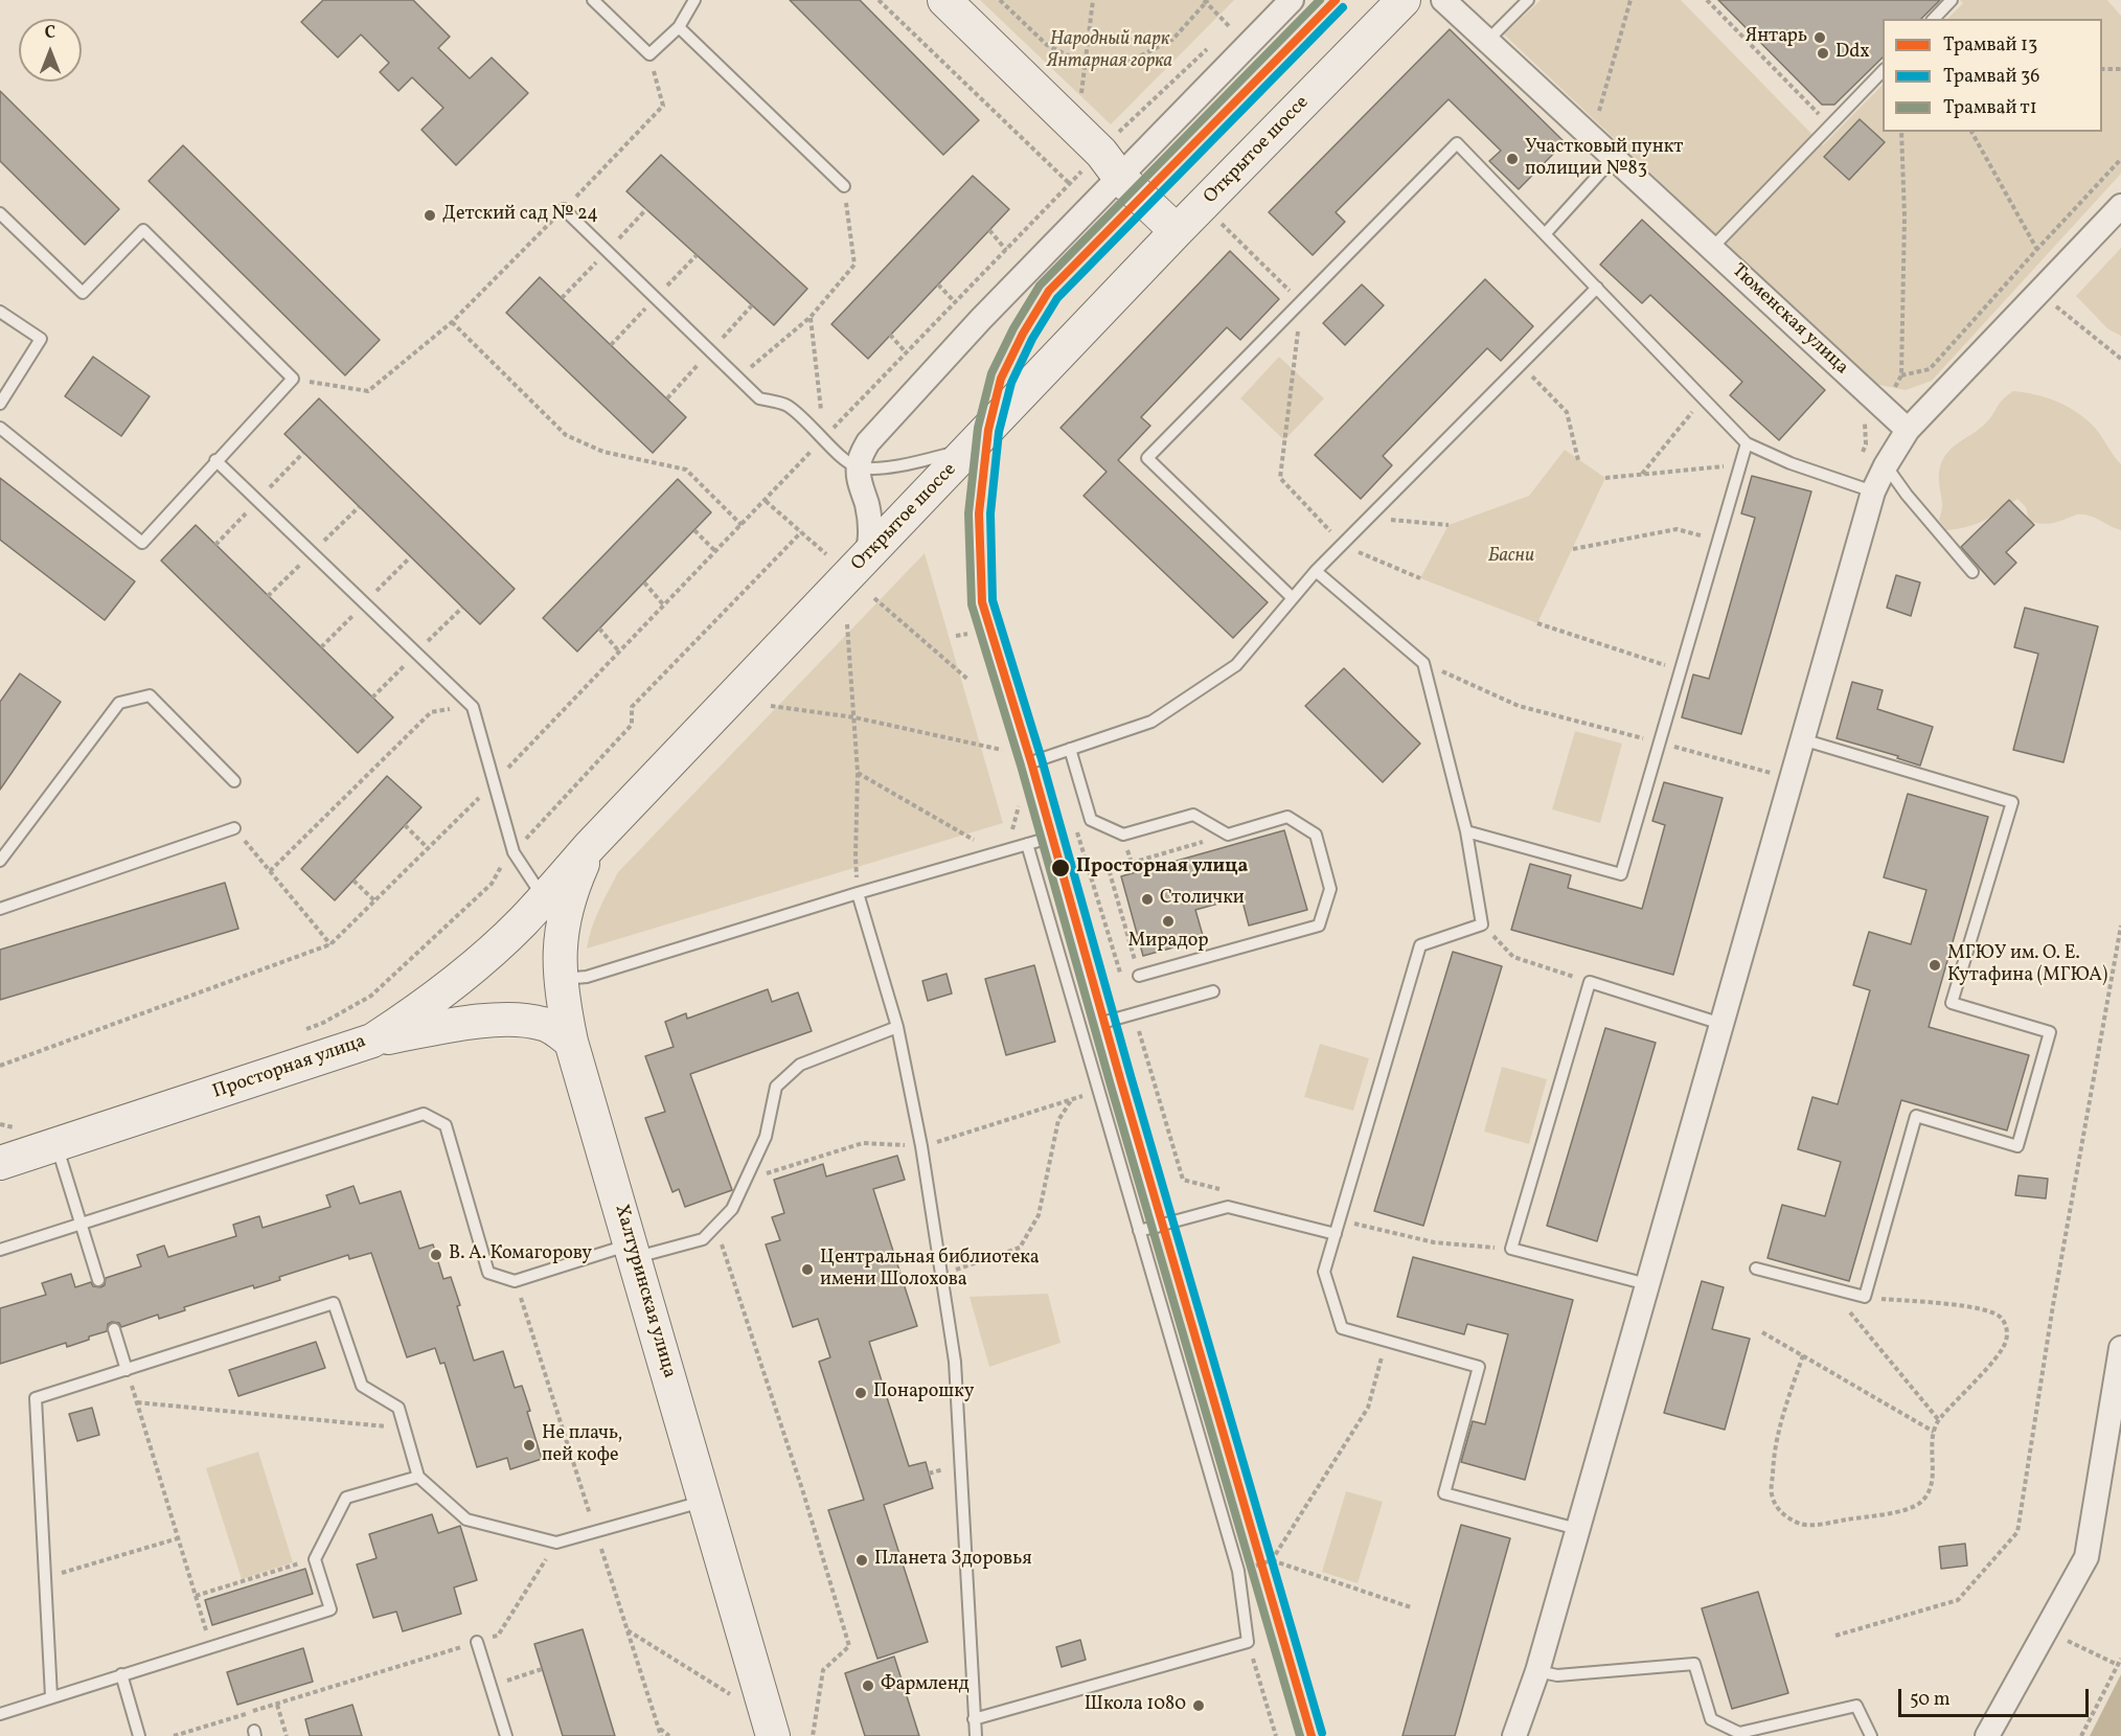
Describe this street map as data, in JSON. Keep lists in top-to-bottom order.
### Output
{
  "streets": {
    "main road": ["Открытое шоссе", "Просторная улица", "Халтуринская улица"],
    "street": ["Тюменская улица"]
  },
  "crossings": [
    ["Открытое шоссе", "Просторная улица"],
    ["Открытое шоссе", "Халтуринская улица"],
    ["Просторная улица", "Халтуринская улица"]
  ],
  "parks": ["Народный парк Янтарная горка", "Басни"],
  "places": [
    "Янтарь",
    "Ddx",
    "Участковый пункт полиции №83",
    "Детский сад № 24",
    "Просторная улица",
    "Столички",
    "Мирадор",
    "МГЮУ им. О. Е. Кутафина (МГЮА)",
    "В. А. Комагорову",
    "Центральная библиотека имени Шолохова",
    "Понарошку",
    "Не плачь, пей кофе",
    "Планета Здоровья",
    "Фармленд",
    "Школа 1080"
  ],
  "lines": ["tram line 13", "tram line т1", "tram line 36"],
  "legend": ["Трамвай 13", "Трамвай 36", "Трамвай т1"],
  "scale_bar": "50 m",
  "north": "top"
}
